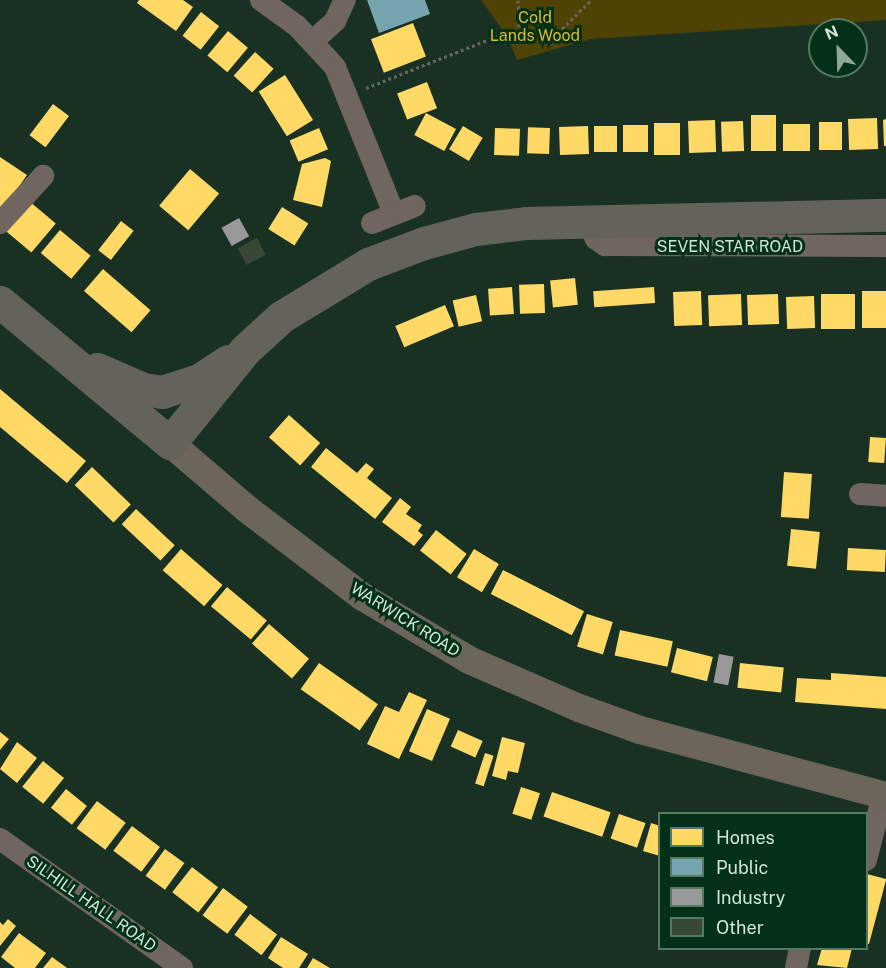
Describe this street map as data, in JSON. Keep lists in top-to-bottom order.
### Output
{
  "streets": {
    "highway": ["SEVEN STAR ROAD", "WARWICK ROAD"],
    "street": ["SILHILL HALL ROAD"]
  },
  "crossings": [
    ["SEVEN STAR ROAD", "WARWICK ROAD"]
  ],
  "parks": ["Cold Lands Wood"],
  "legend": [
    "Homes",
    "Public",
    "Industry",
    "Other"
  ],
  "north": "top left"
}
